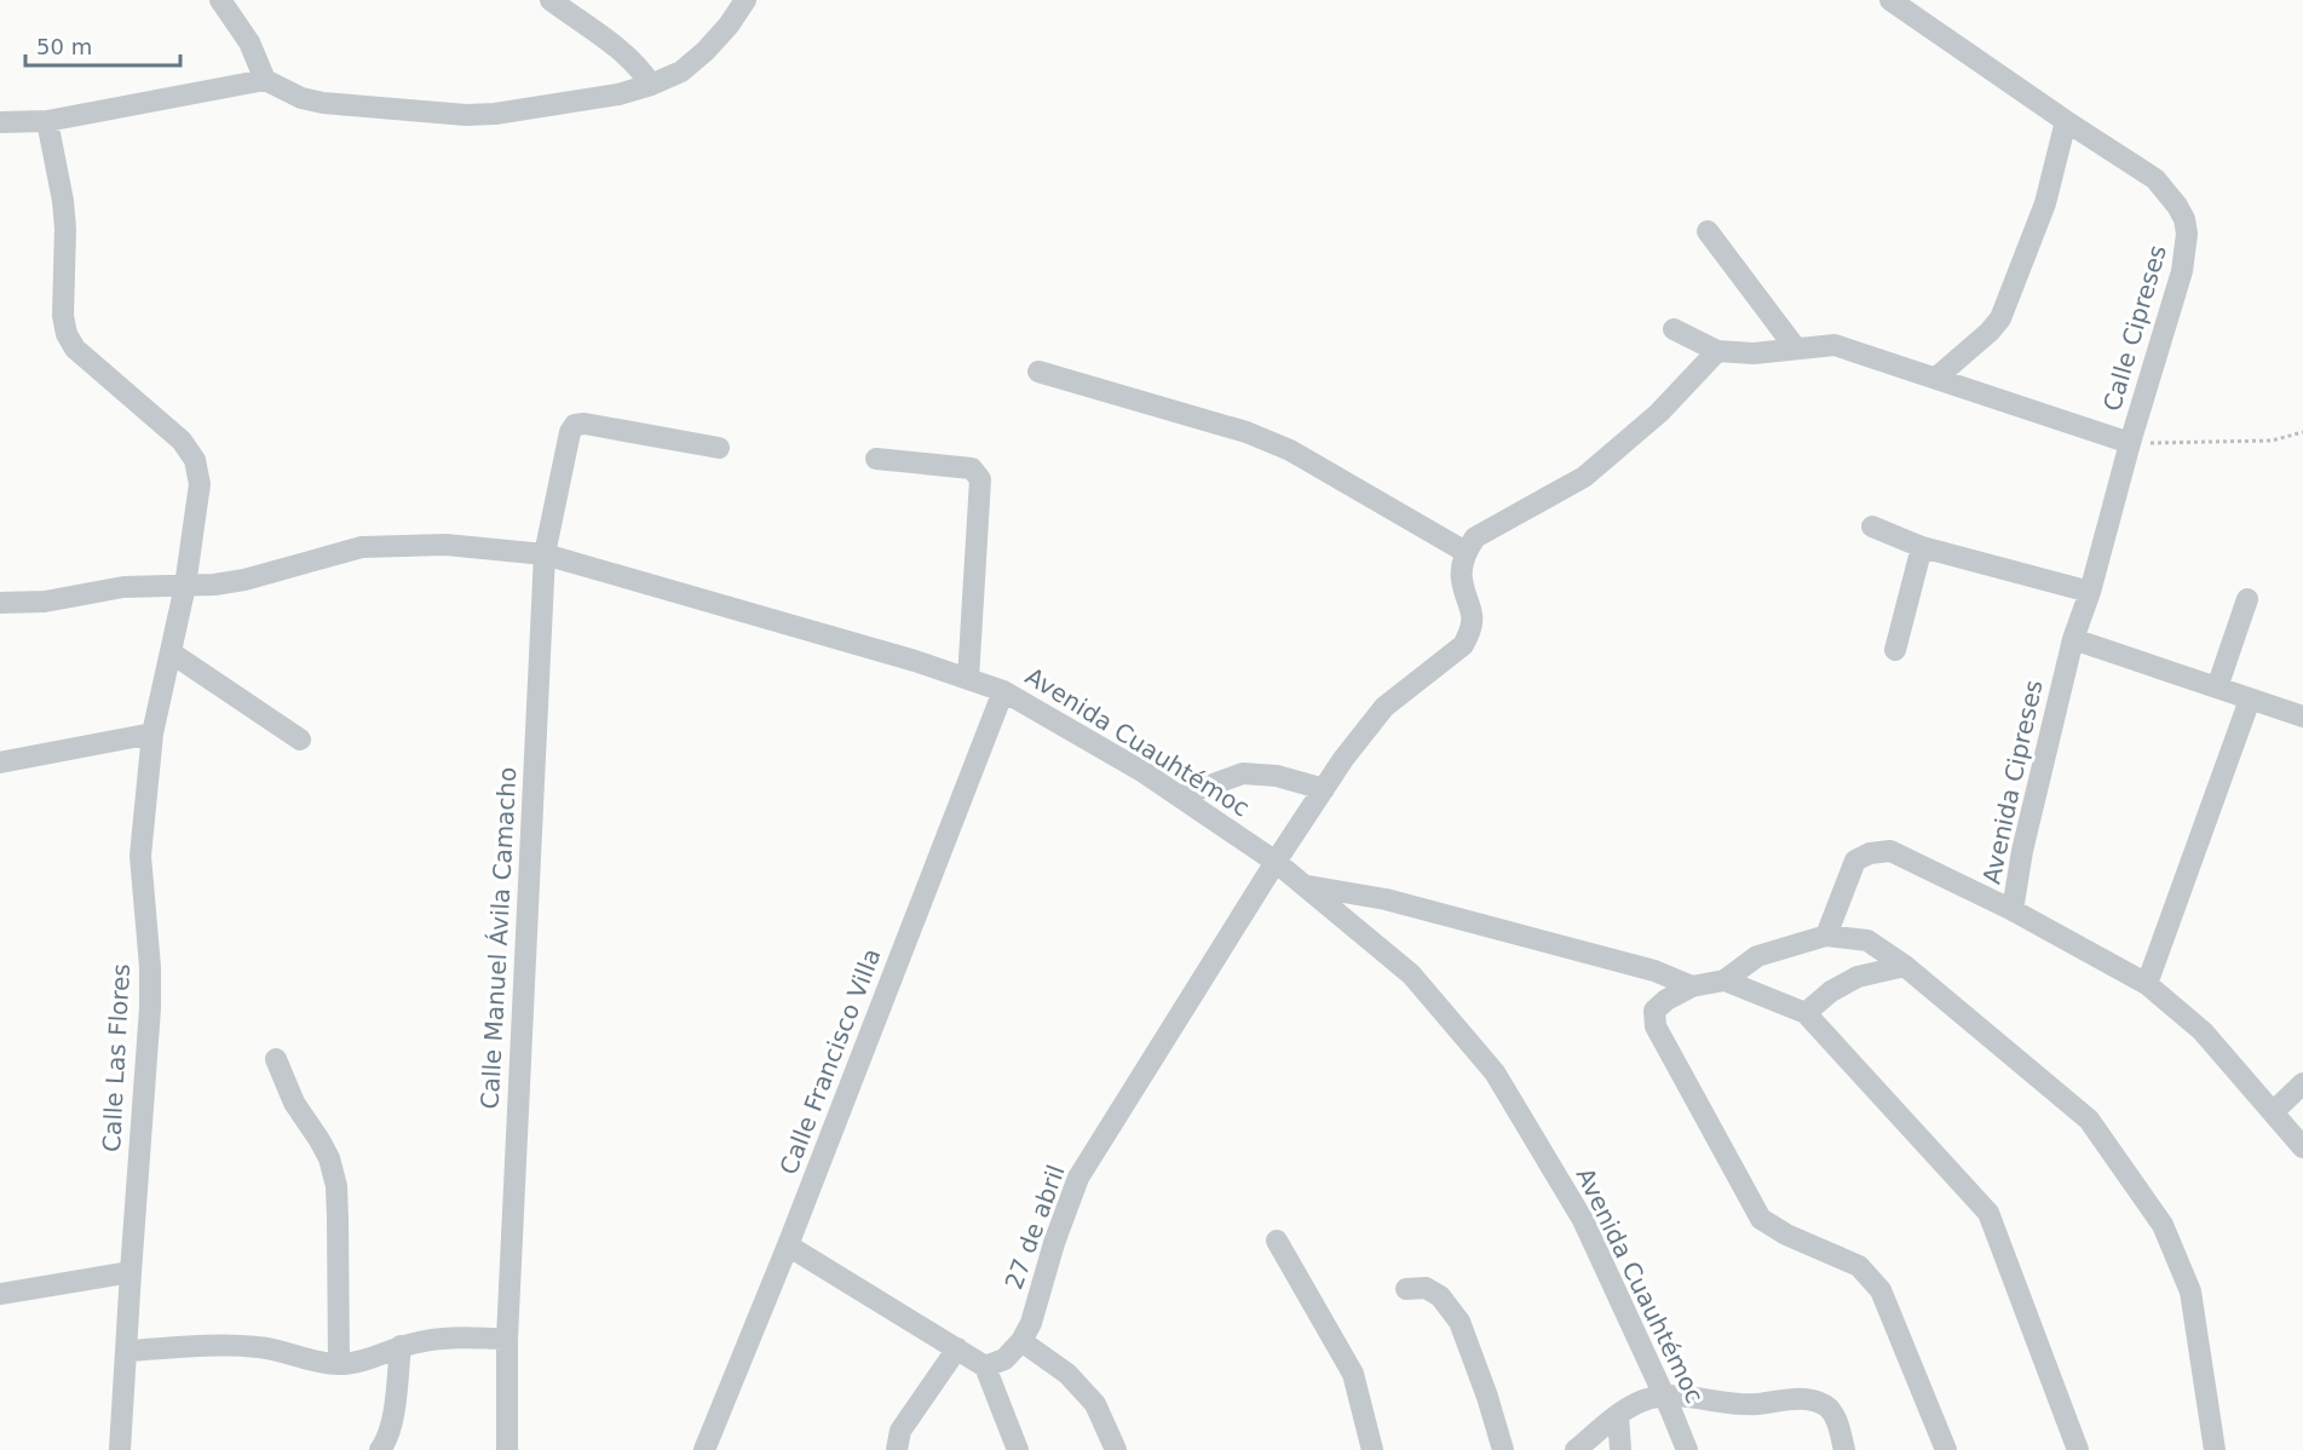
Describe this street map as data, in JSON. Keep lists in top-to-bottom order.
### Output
{
  "streets": {
    "street": [
      "Calle Cipreses",
      "Avenida Cuauhtémoc",
      "Avenida Cipreses",
      "Calle Manuel Ávila Camacho",
      "Calle Las Flores",
      "Calle Francisco Villa",
      "27 de abril"
    ]
  },
  "crossings": [
    ["Calle Cipreses", "Avenida Cipreses"],
    ["Avenida Cuauhtémoc", "Calle Manuel Ávila Camacho"],
    ["Avenida Cuauhtémoc", "Calle Las Flores"],
    ["Avenida Cuauhtémoc", "Calle Francisco Villa"],
    ["Avenida Cuauhtémoc", "27 de abril"]
  ],
  "scale_bar": "50 m"
}
